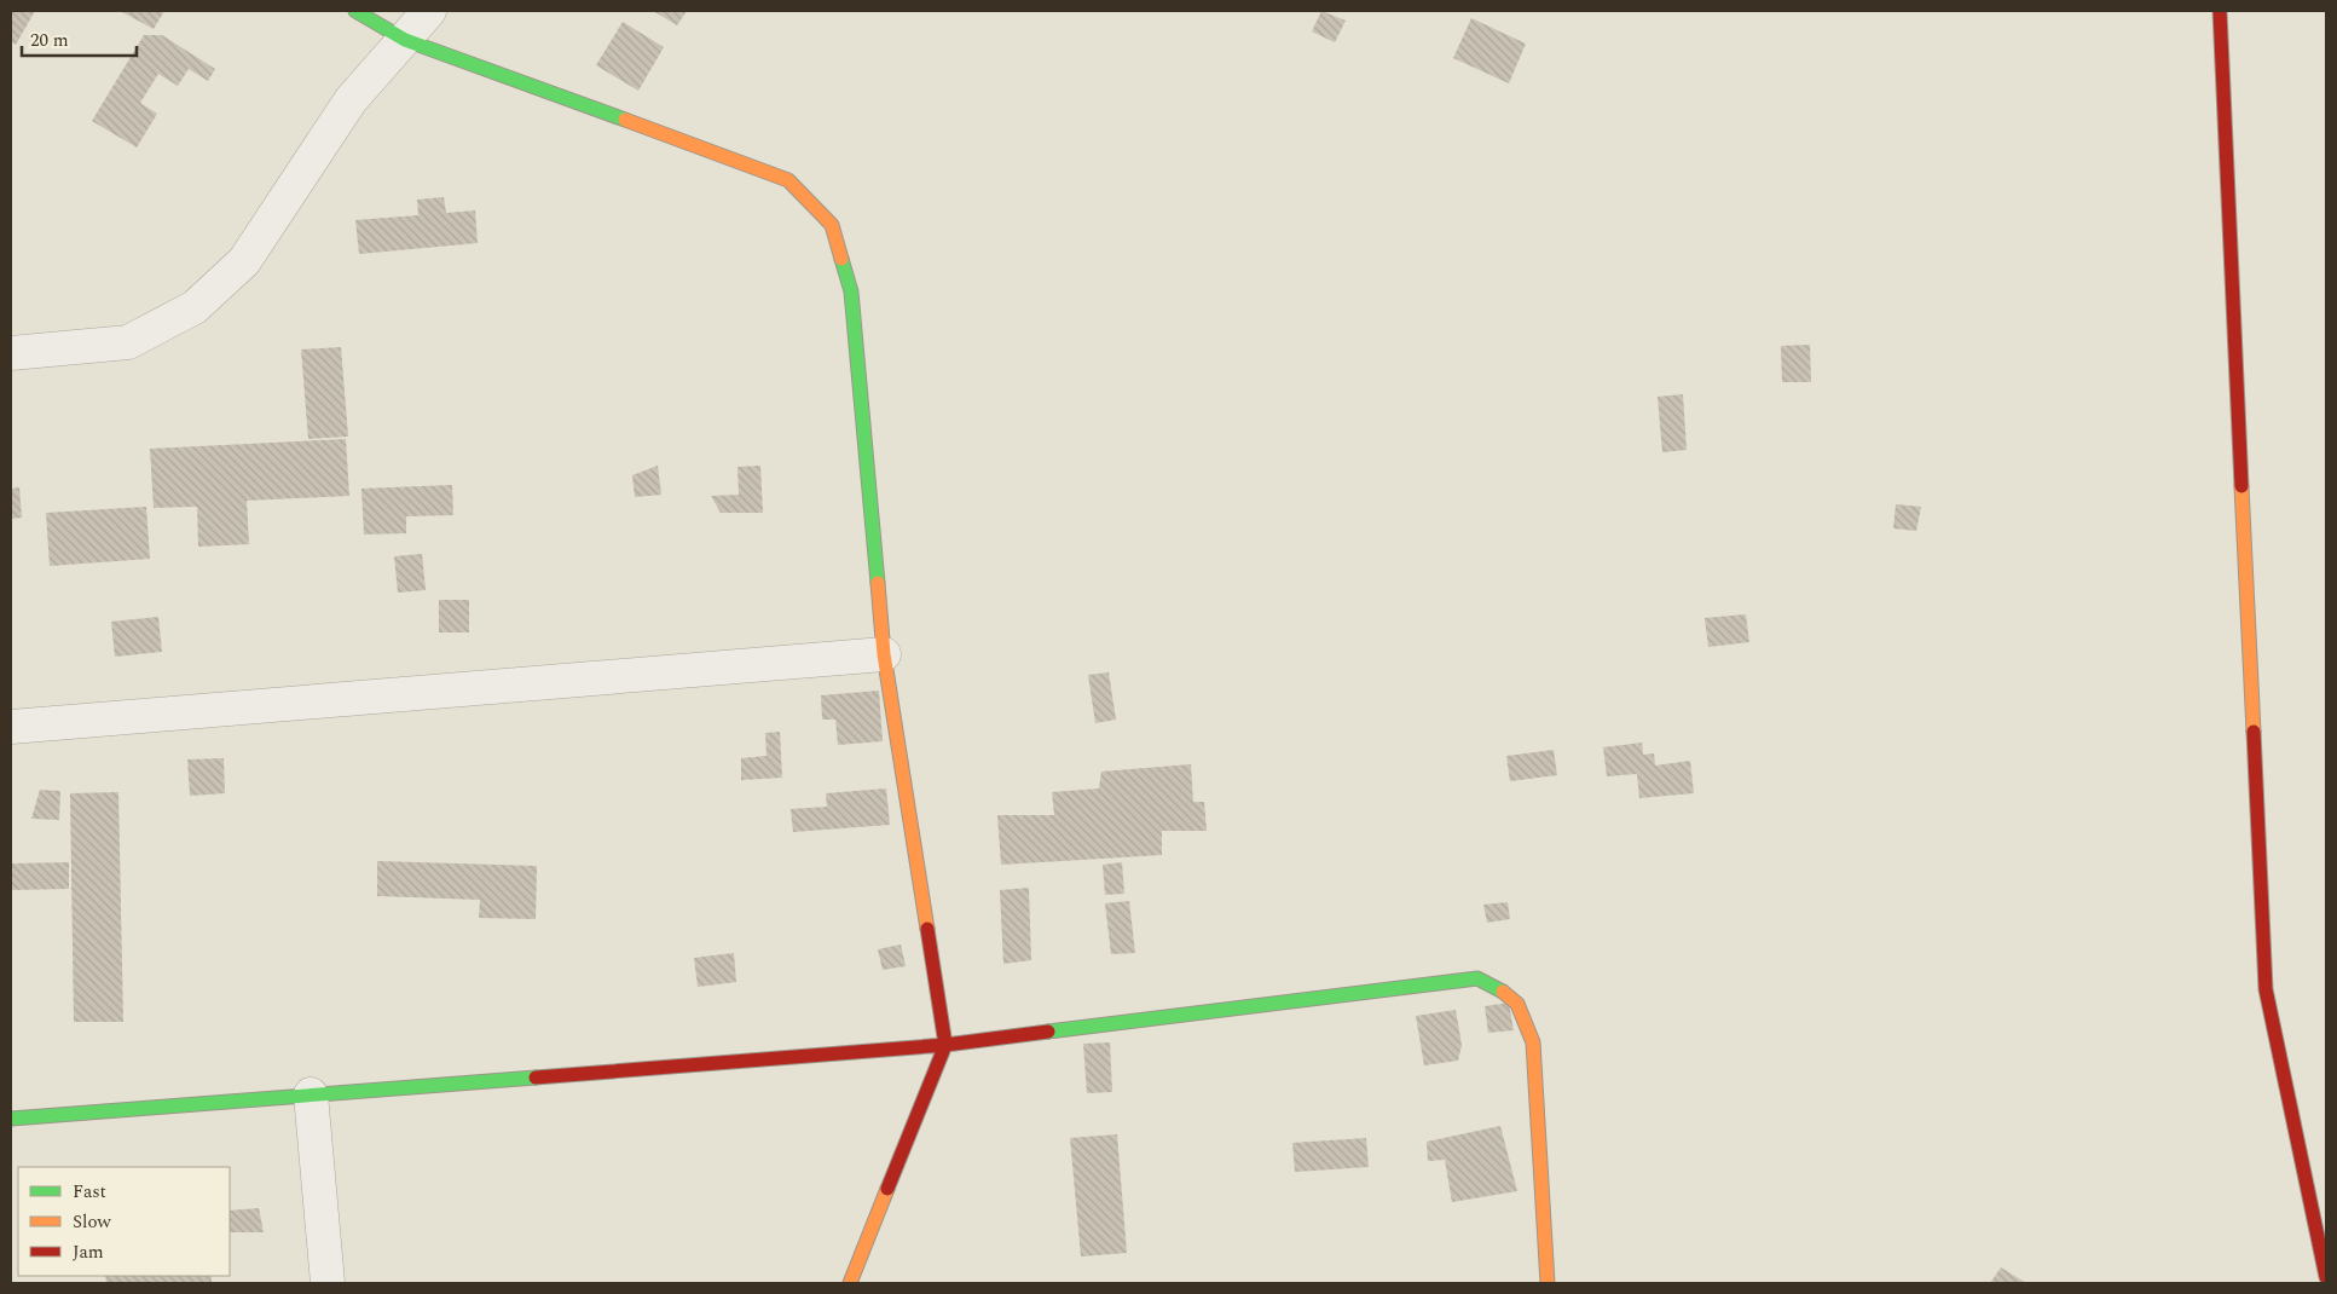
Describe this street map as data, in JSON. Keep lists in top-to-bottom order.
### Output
{
  "legend": ["Fast", "Slow", "Jam"],
  "scale_bar": "20 m"
}
